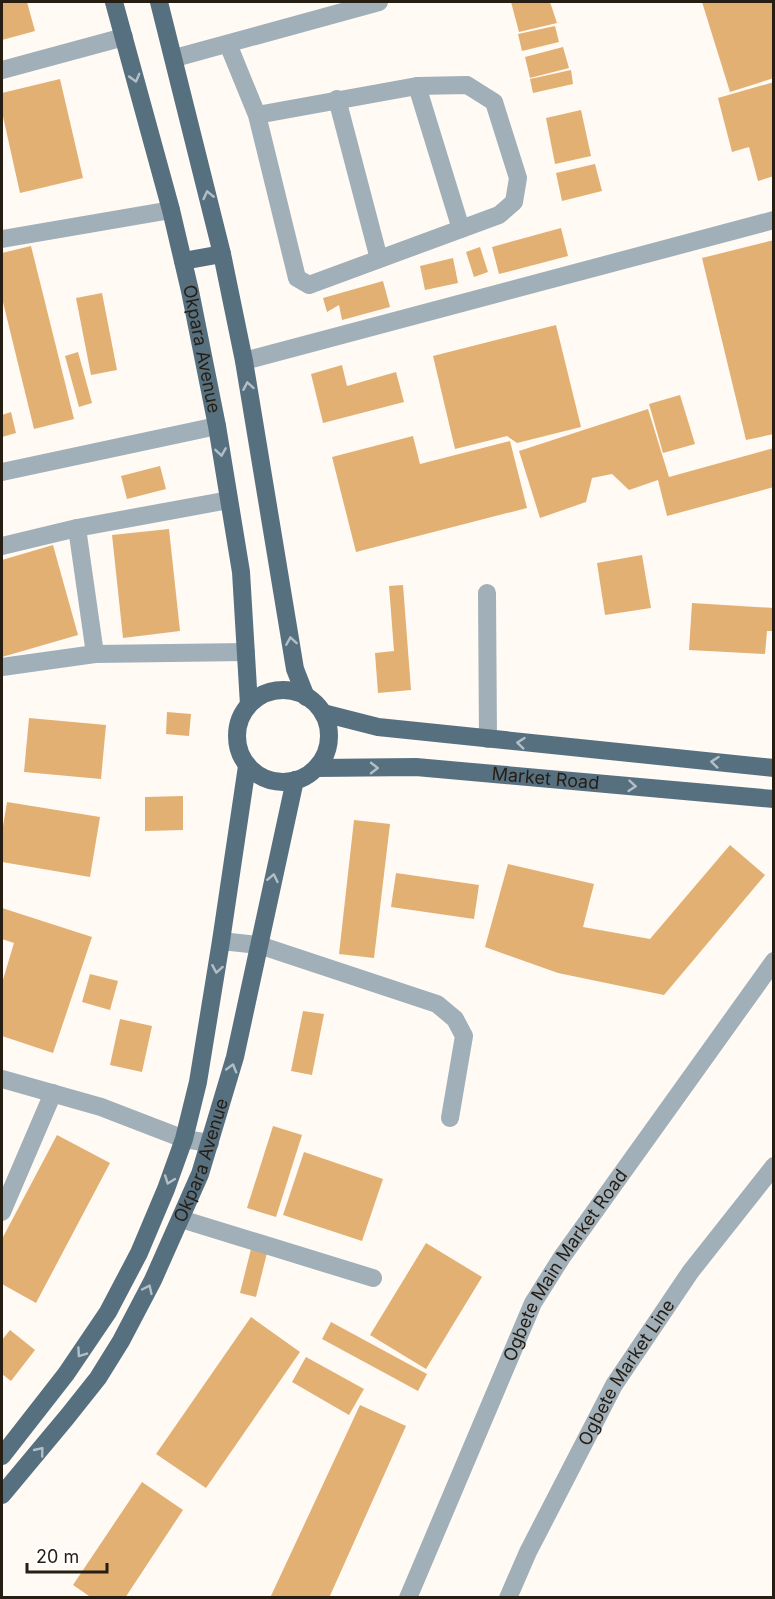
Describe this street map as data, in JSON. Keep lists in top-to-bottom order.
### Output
{
  "streets": {
    "main road": ["Okpara Avenue", "Market Road"],
    "street": ["Ogbete Main Market Road", "Ogbete Market Line"]
  },
  "crossings": [
    ["Okpara Avenue", "Market Road"]
  ],
  "scale_bar": "20 m"
}
